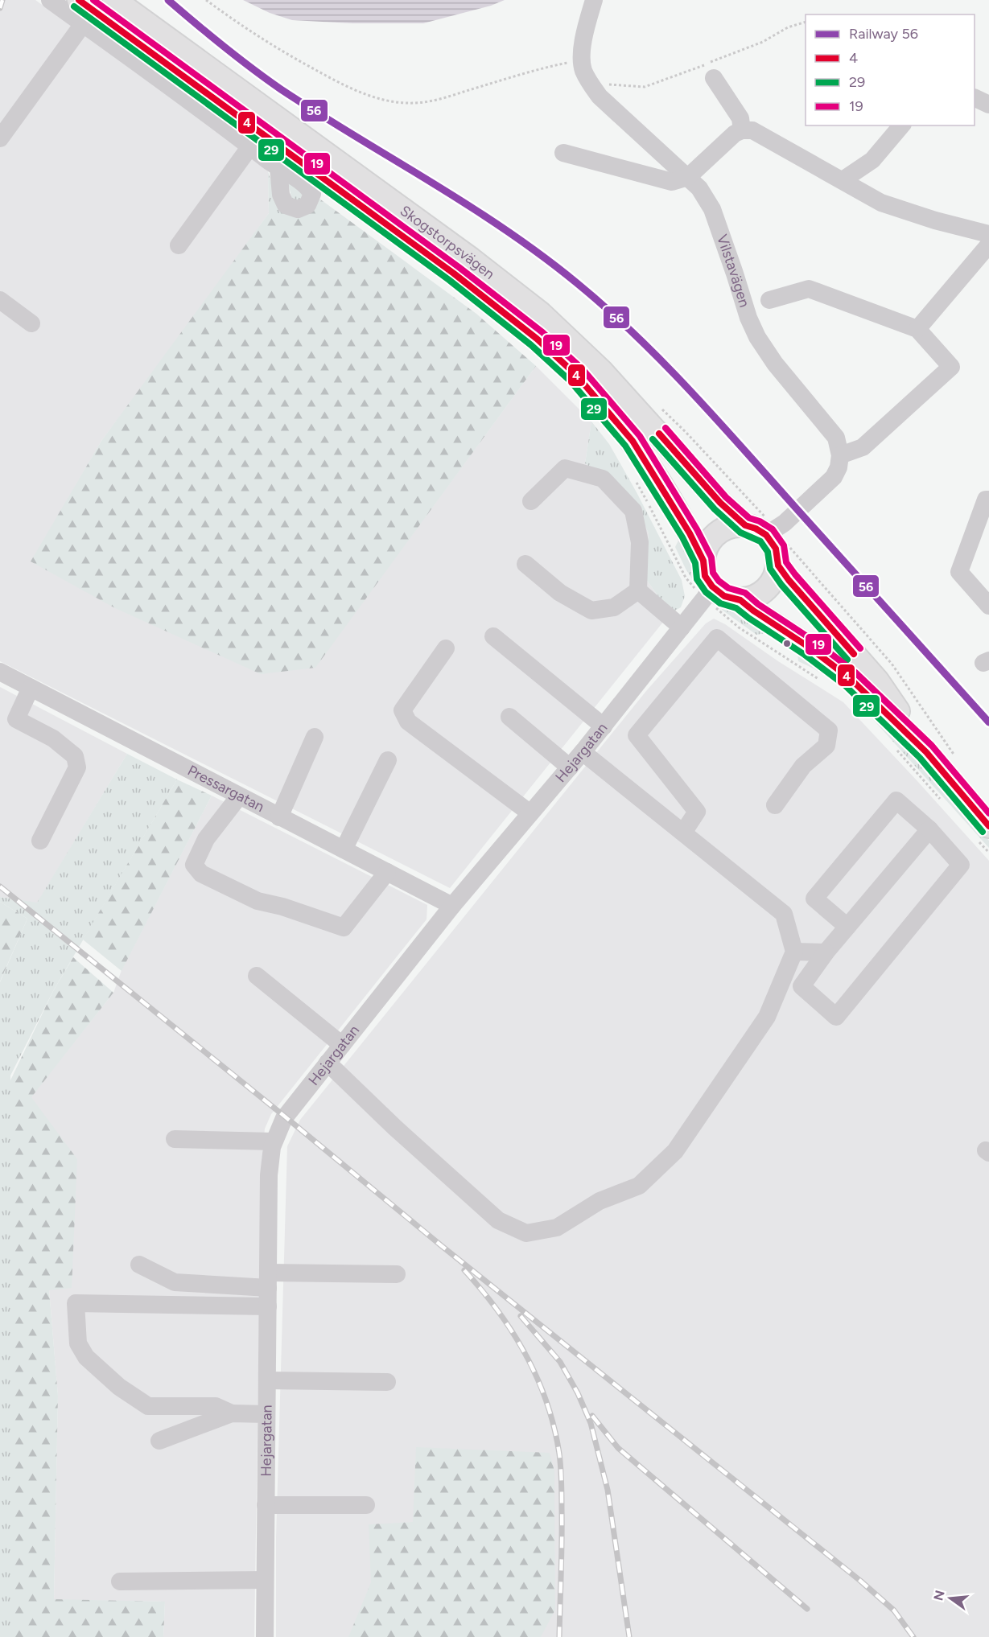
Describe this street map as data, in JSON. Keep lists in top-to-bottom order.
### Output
{
  "streets": {
    "main road": ["Skogstorpsvägen"],
    "street": ["Vilstavägen", "Hejargatan", "Pressargatan"]
  },
  "crossings": [
    ["Skogstorpsvägen", "Hejargatan"],
    ["Hejargatan", "Pressargatan"]
  ],
  "lines": [
    "rail line 56",
    "transit line 4",
    "transit line 19",
    "transit line 29"
  ],
  "legend": [
    "Railway 56",
    "4",
    "29",
    "19"
  ],
  "north": "left"
}
